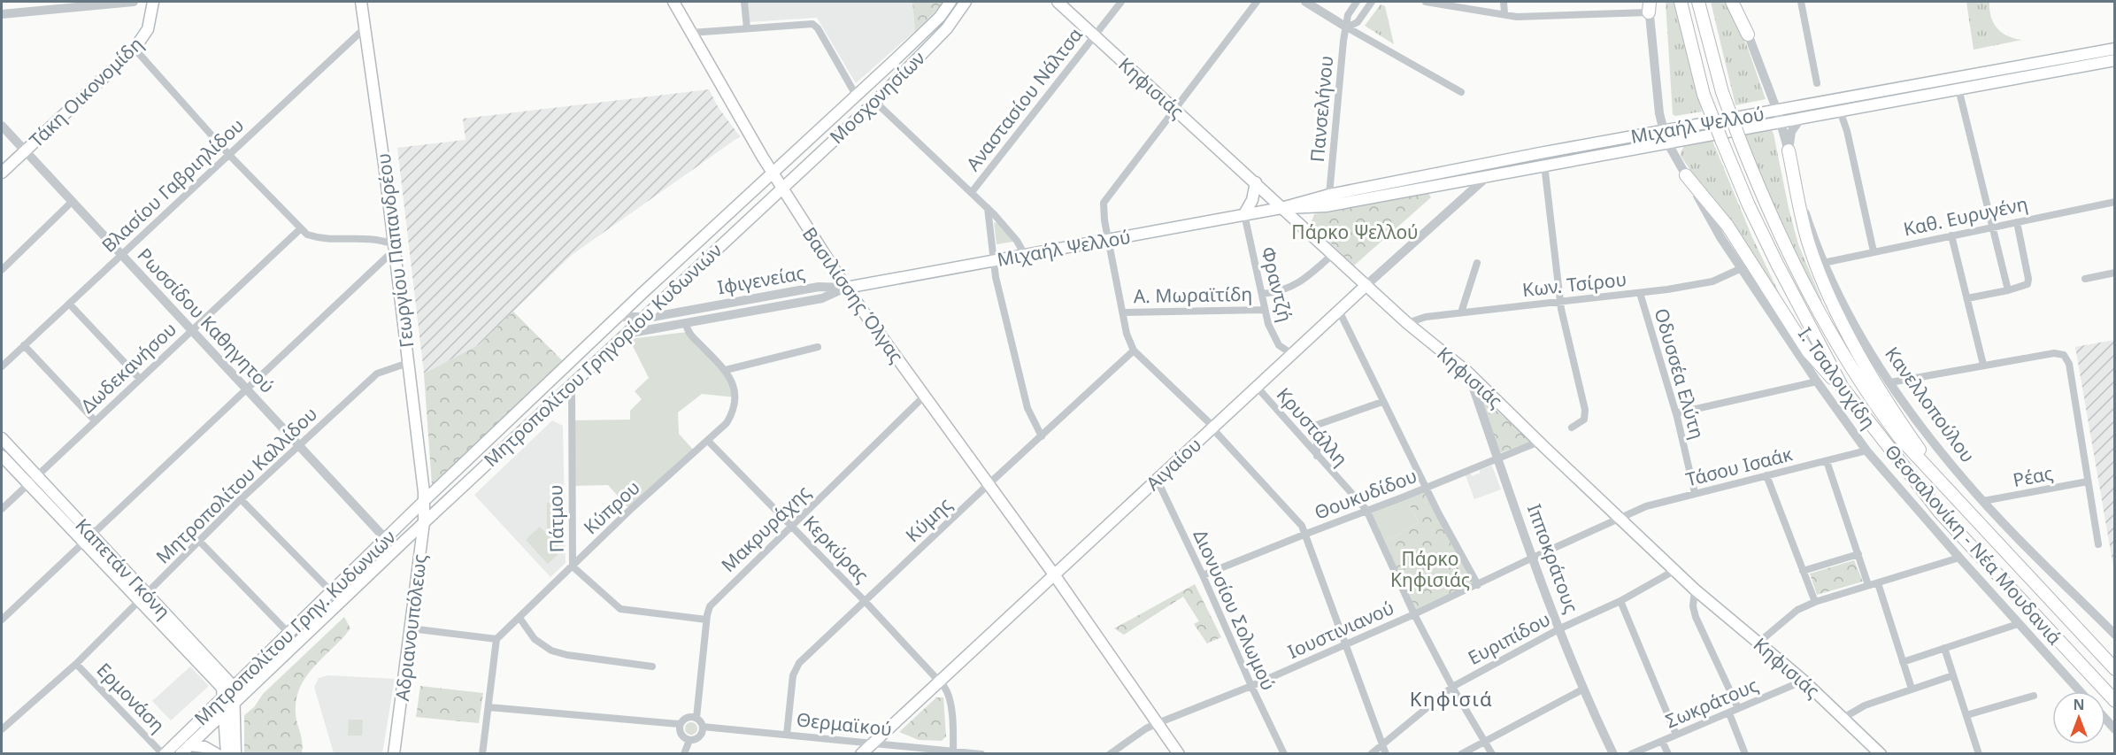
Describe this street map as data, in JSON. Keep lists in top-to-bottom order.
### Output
{
  "streets": {
    "highway": ["Θεσσαλονίκη - Νέα Μουδανιά"],
    "main road": [
      "Κηφισιάς",
      "Τάκη Οικονομίδη",
      "Μοσχονησίων",
      "Μιχαήλ Ψελλού",
      "Γεωργίου Παπανδρέου",
      "Βασιλίσσης Όλγας",
      "Μητροπολίτου Γρηγορίου Κυδωνιών",
      "Αιγαίου",
      "Καπετάν Γκόνη",
      "Μητροπολίτου Γρηγ. Κυδωνιών",
      "Αδριανουπόλεως"
    ],
    "street": [
      "Αναστασίου Νάλτσα",
      "Πανσελήνου",
      "Βλασίου Γαβριηλίδου",
      "Καθ. Ευρυγένη",
      "Ιφιγενείας",
      "Φραντζή",
      "Κων. Τσίρου",
      "Α. Μωραϊτίδη",
      "Ρωσσίδου Καθηγητού",
      "Δωδεκανήσου",
      "Οδυσσέα Ελύτη",
      "Ι. Τσαλουχίδη",
      "Κανελλοπούλου",
      "Κρυστάλλη",
      "Τάσου Ισαάκ",
      "Ρέας",
      "Μητροπολίτου Καλλίδου",
      "Θουκυδίδου",
      "Κύπρου",
      "Πάτμου",
      "Κύμης",
      "Μακρυράχης",
      "Κερκύρας",
      "Ιπποκράτους",
      "Διονυσίου Σολωμού",
      "Ιουστινιανού",
      "Ευριπίδου",
      "Ερμονάση",
      "Σωκράτους",
      "Θερμαϊκού"
    ]
  },
  "crossings": [
    ["Κηφισιάς", "Αναστασίου Νάλτσα"],
    ["Κηφισιάς", "Μιχαήλ Ψελλού"],
    ["Κηφισιάς", "Κων. Τσίρου"],
    ["Κηφισιάς", "Αιγαίου"],
    ["Κηφισιάς", "Τάσου Ισαάκ"],
    ["Κηφισιάς", "Θουκυδίδου"],
    ["Κηφισιάς", "Ιπποκράτους"],
    ["Κηφισιάς", "Ιουστινιανού"],
    ["Κηφισιάς", "Ευριπίδου"],
    ["Κηφισιάς", "Σωκράτους"],
    ["Τάκη Οικονομίδη", "Ρωσσίδου Καθηγητού"],
    ["Μοσχονησίων", "Βασιλίσσης Όλγας"],
    ["Μοσχονησίων", "Μητροπολίτου Γρηγορίου Κυδωνιών"],
    ["Πανσελήνου", "Μιχαήλ Ψελλού"],
    ["Μιχαήλ Ψελλού", "Ιφιγενείας"],
    ["Μιχαήλ Ψελλού", "Φραντζή"],
    ["Μιχαήλ Ψελλού", "Βασιλίσσης Όλγας"],
    ["Μιχαήλ Ψελλού", "Ι. Τσαλουχίδη"],
    ["Μιχαήλ Ψελλού", "Κανελλοπούλου"],
    ["Μιχαήλ Ψελλού", "Αιγαίου"],
    ["Βλασίου Γαβριηλίδου", "Γεωργίου Παπανδρέου"],
    ["Βλασίου Γαβριηλίδου", "Ρωσσίδου Καθηγητού"],
    ["Καθ. Ευρυγένη", "Κανελλοπούλου"],
    ["Γεωργίου Παπανδρέου", "Μητροπολίτου Γρηγορίου Κυδωνιών"],
    ["Γεωργίου Παπανδρέου", "Μητροπολίτου Καλλίδου"],
    ["Γεωργίου Παπανδρέου", "Μητροπολίτου Γρηγ. Κυδωνιών"],
    ["Γεωργίου Παπανδρέου", "Αδριανουπόλεως"],
    ["Ιφιγενείας", "Βασιλίσσης Όλγας"],
    ["Ιφιγενείας", "Μητροπολίτου Γρηγορίου Κυδωνιών"],
    ["Ιφιγενείας", "Κύπρου"],
    ["Φραντζή", "Α. Μωραϊτίδη"],
    ["Φραντζή", "Αιγαίου"],
    ["Κων. Τσίρου", "Οδυσσέα Ελύτη"],
    ["Κων. Τσίρου", "Ι. Τσαλουχίδη"],
    ["Βασιλίσσης Όλγας", "Μητροπολίτου Γρηγορίου Κυδωνιών"],
    ["Βασιλίσσης Όλγας", "Αιγαίου"],
    ["Βασιλίσσης Όλγας", "Κύμης"],
    ["Βασιλίσσης Όλγας", "Μακρυράχης"],
    ["Βασιλίσσης Όλγας", "Ιουστινιανού"],
    ["Ρωσσίδου Καθηγητού", "Δωδεκανήσου"],
    ["Ρωσσίδου Καθηγητού", "Μητροπολίτου Καλλίδου"],
    ["Ρωσσίδου Καθηγητού", "Μητροπολίτου Γρηγ. Κυδωνιών"],
    ["Μητροπολίτου Γρηγορίου Κυδωνιών", "Πάτμου"],
    ["Μητροπολίτου Γρηγορίου Κυδωνιών", "Μητροπολίτου Γρηγ. Κυδωνιών"],
    ["Μητροπολίτου Γρηγορίου Κυδωνιών", "Αδριανουπόλεως"],
    ["Δωδεκανήσου", "Καπετάν Γκόνη"],
    ["Οδυσσέα Ελύτη", "Τάσου Ισαάκ"],
    ["Ι. Τσαλουχίδη", "Τάσου Ισαάκ"],
    ["Κανελλοπούλου", "Ρέας"],
    ["Κρυστάλλη", "Αιγαίου"],
    ["Κρυστάλλη", "Θουκυδίδου"],
    ["Κρυστάλλη", "Ιουστινιανού"],
    ["Κρυστάλλη", "Ευριπίδου"],
    ["Αιγαίου", "Κερκύρας"],
    ["Αιγαίου", "Διονυσίου Σολωμού"],
    ["Αιγαίου", "Θερμαϊκού"],
    ["Τάσου Ισαάκ", "Ιουστινιανού"],
    ["Μητροπολίτου Καλλίδου", "Καπετάν Γκόνη"],
    ["Μητροπολίτου Καλλίδου", "Ερμονάση"],
    ["Θουκυδίδου", "Ιπποκράτους"],
    ["Θουκυδίδου", "Διονυσίου Σολωμού"],
    ["Κύπρου", "Πάτμου"],
    ["Κύπρου", "Κερκύρας"],
    ["Πάτμου", "Μακρυράχης"],
    ["Κύμης", "Κερκύρας"],
    ["Κύμης", "Θερμαϊκού"],
    ["Μακρυράχης", "Κερκύρας"],
    ["Μακρυράχης", "Θερμαϊκού"],
    ["Κερκύρας", "Θερμαϊκού"],
    ["Ιπποκράτους", "Ιουστινιανού"],
    ["Ιπποκράτους", "Ευριπίδου"],
    ["Καπετάν Γκόνη", "Μητροπολίτου Γρηγ. Κυδωνιών"],
    ["Διονυσίου Σολωμού", "Ιουστινιανού"],
    ["Μητροπολίτου Γρηγ. Κυδωνιών", "Αδριανουπόλεως"],
    ["Μητροπολίτου Γρηγ. Κυδωνιών", "Ερμονάση"]
  ],
  "districts": ["Κηφισιά"],
  "parks": ["Πάρκο Ψελλού", "Πάρκο Κηφισιάς"],
  "north": "top"
}
